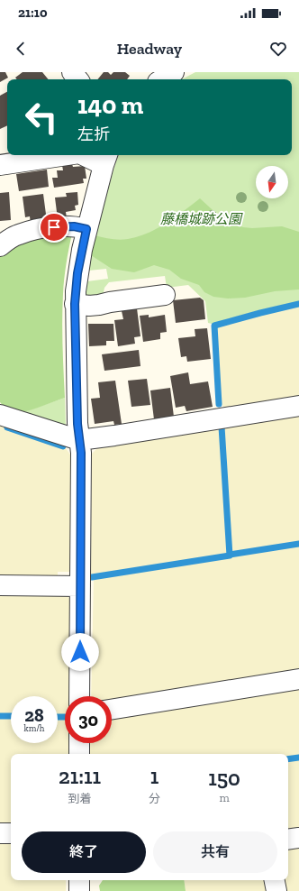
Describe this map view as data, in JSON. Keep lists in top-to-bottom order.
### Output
{
  "parks": ["藤橋城跡公園"],
  "north": "bottom",
  "page": {
    "status": "21:10",
    "header": "Headway",
    "turn": ["140 m", "左折"],
    "speed": "28 km/h",
    "limit": "30",
    "eta": [
      "21:11",
      "到着",
      "1",
      "分",
      "150",
      "m"
    ],
    "buttons": ["終了", "共有"]
  }
}
